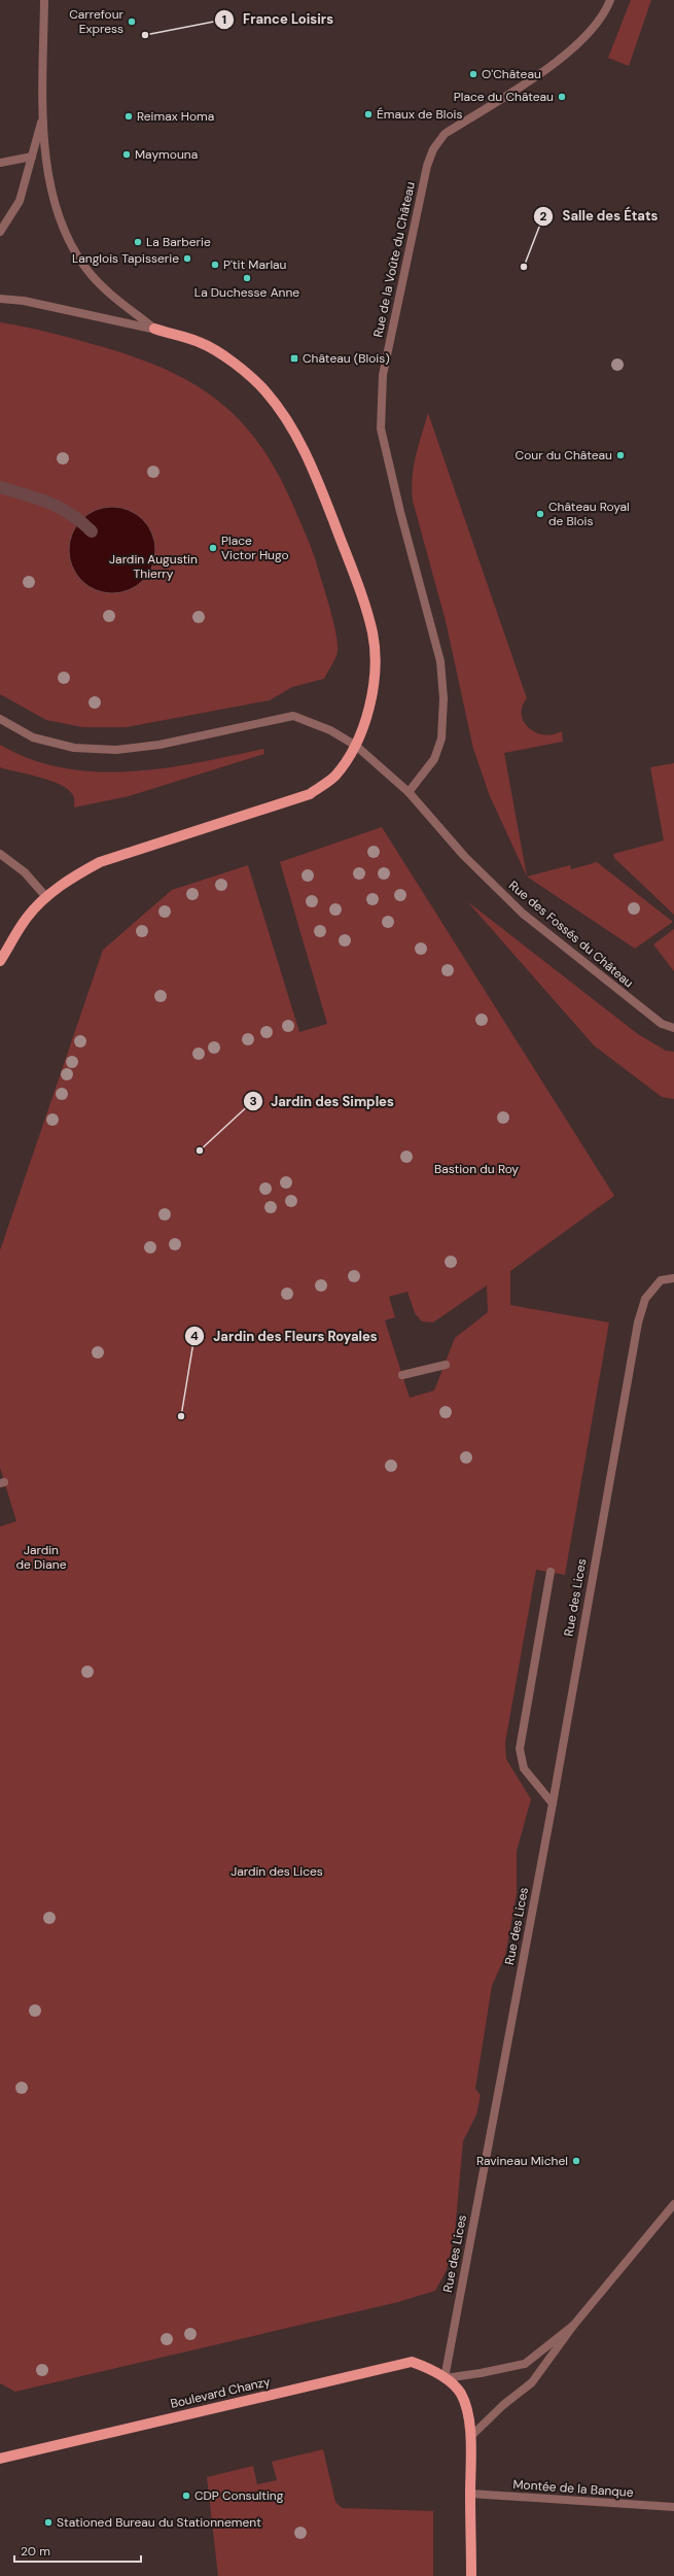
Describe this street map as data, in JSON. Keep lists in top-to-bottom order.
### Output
{
  "streets": {
    "main road": ["Boulevard Chanzy"],
    "street": [
      "Rue de la Voûte du Château",
      "Rue des Fossés du Château",
      "Rue des Lices",
      "Montée de la Banque"
    ]
  },
  "crossings": [
    ["Rue de la Voûte du Château", "Rue des Fossés du Château"],
    ["Rue des Lices", "Boulevard Chanzy"]
  ],
  "parks": [
    "Jardin Augustin Thierry",
    "Bastion du Roy",
    "Jardin de Diane",
    "Jardin des Lices"
  ],
  "places": {
    "other": [
      "Carrefour Express",
      "France Loisirs",
      "O'Château",
      "Place du Château",
      "Émaux de Blois",
      "Reimax Homa",
      "Maymouna",
      "La Barberie",
      "Langlois Tapisserie",
      "P'tit Marlau",
      "Salle des États",
      "La Duchesse Anne",
      "Cour du Château",
      "Château Royal de Blois",
      "Place Victor Hugo",
      "Jardin des Simples",
      "Jardin des Fleurs Royales",
      "Ravineau Michel",
      "CDP Consulting",
      "Stationed Bureau du Stationnement"
    ],
    "transit": ["Château (Blois)"]
  },
  "scale_bar": "20 m"
}
